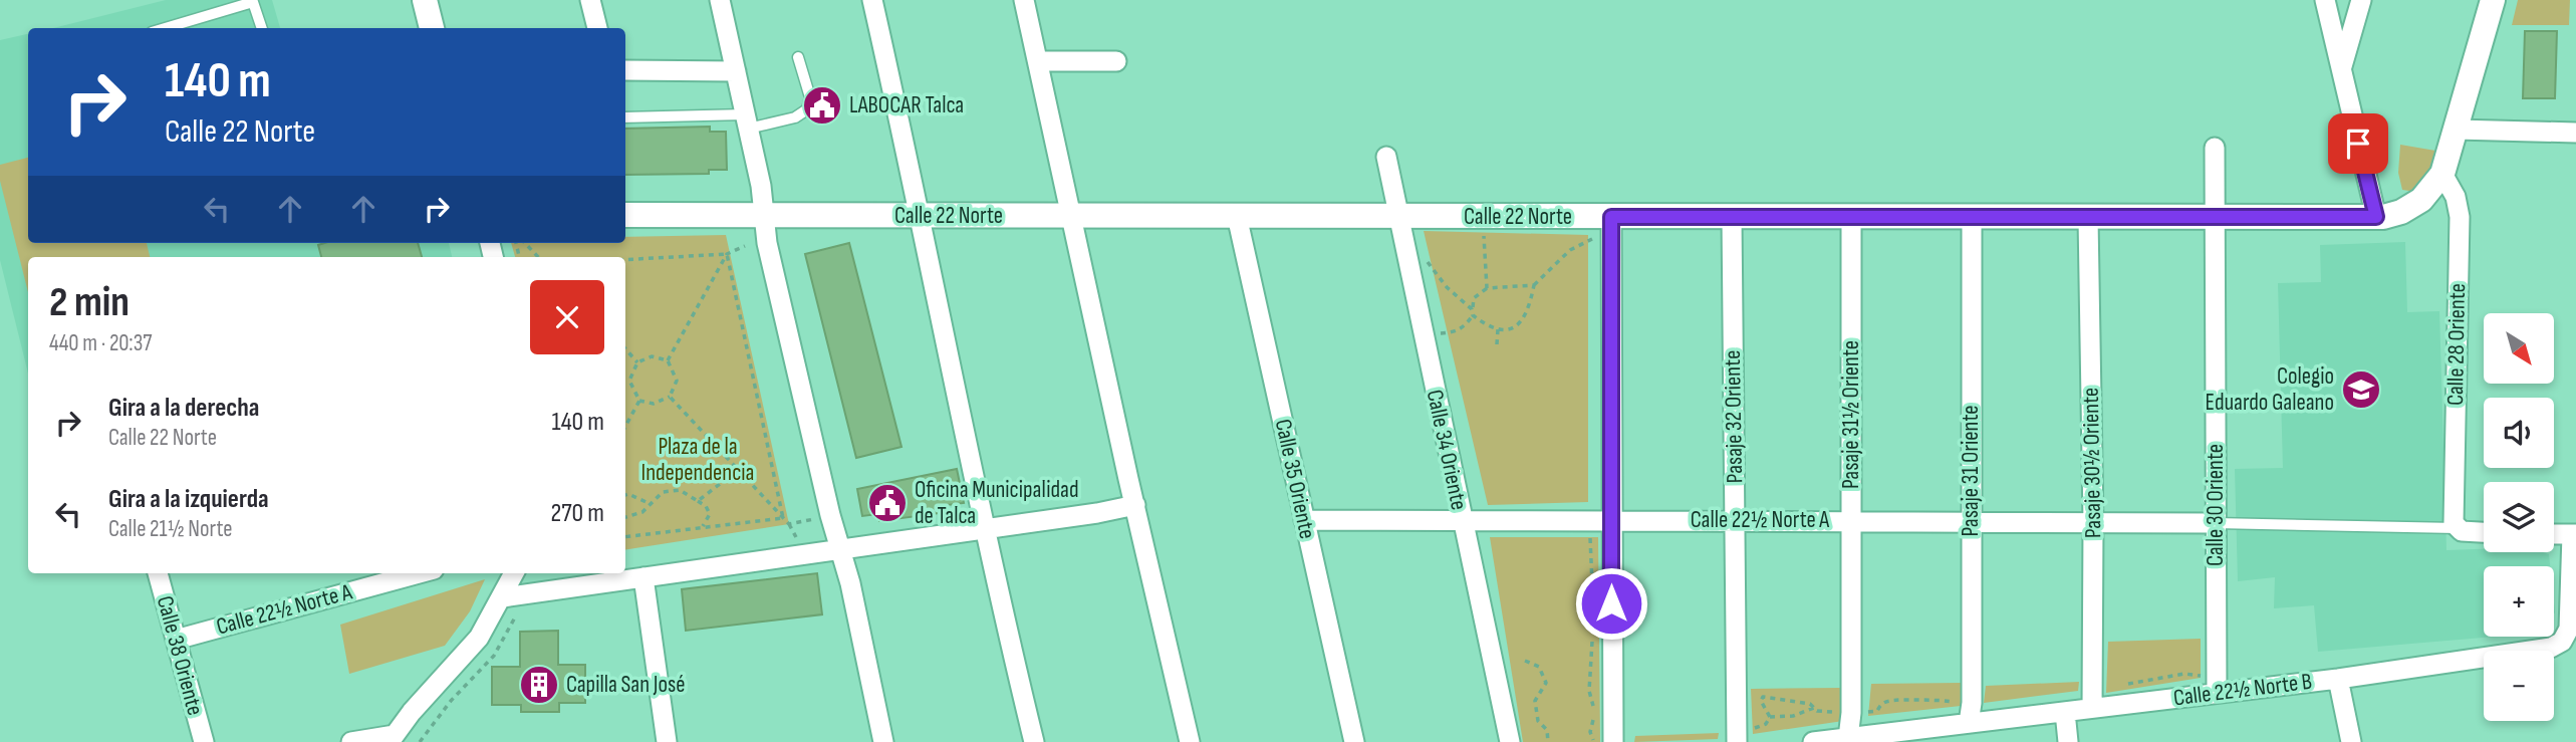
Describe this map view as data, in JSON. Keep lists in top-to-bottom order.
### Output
{
  "streets": {
    "street": [
      "Calle 22 Norte",
      "Calle 28 Oriente",
      "Pasaje 31½ Oriente",
      "Pasaje 32 Oriente",
      "Calle 34 Oriente",
      "Pasaje 30½ Oriente",
      "Pasaje 31 Oriente",
      "Calle 35 Oriente",
      "Calle 30 Oriente",
      "Calle 22½ Norte A",
      "Calle 38 Oriente",
      "Calle 22½ Norte B"
    ]
  },
  "crossings": [
    ["Calle 22 Norte", "Calle 28 Oriente"],
    ["Calle 22 Norte", "Pasaje 31½ Oriente"],
    ["Calle 22 Norte", "Pasaje 32 Oriente"],
    ["Calle 22 Norte", "Calle 34 Oriente"],
    ["Calle 22 Norte", "Pasaje 30½ Oriente"],
    ["Calle 22 Norte", "Pasaje 31 Oriente"],
    ["Calle 22 Norte", "Calle 35 Oriente"],
    ["Calle 22 Norte", "Calle 30 Oriente"],
    ["Pasaje 31½ Oriente", "Calle 22½ Norte A"],
    ["Pasaje 31½ Oriente", "Calle 22½ Norte B"],
    ["Pasaje 32 Oriente", "Calle 22½ Norte A"],
    ["Calle 34 Oriente", "Calle 22½ Norte A"],
    ["Pasaje 30½ Oriente", "Calle 22½ Norte A"],
    ["Pasaje 30½ Oriente", "Calle 22½ Norte B"],
    ["Pasaje 31 Oriente", "Calle 22½ Norte A"],
    ["Pasaje 31 Oriente", "Calle 22½ Norte B"],
    ["Calle 35 Oriente", "Calle 22½ Norte A"],
    ["Calle 30 Oriente", "Calle 22½ Norte A"],
    ["Calle 30 Oriente", "Calle 22½ Norte B"],
    ["Calle 22½ Norte A", "Calle 38 Oriente"]
  ],
  "parks": ["Plaza de la Independencia"],
  "places": {
    "public building": ["LABOCAR Talca", "Oficina Municipalidad de Talca"],
    "school or university": ["Colegio Eduardo Galeano"],
    "building": ["Capilla San José"]
  },
  "north": "bottom right",
  "page": {
    "turn": ["140 m", "Calle 22 Norte"],
    "heading": ["2 min", "440 m · 20:37"],
    "map_buttons": ["+", "−"],
    "list": [
      {
        "name": "Gira a la derecha",
        "note": "Calle 22 Norte",
        "value": "140 m"
      },
      {
        "name": "Gira a la izquierda",
        "note": "Calle 21½ Norte",
        "value": "270 m"
      }
    ]
  }
}
